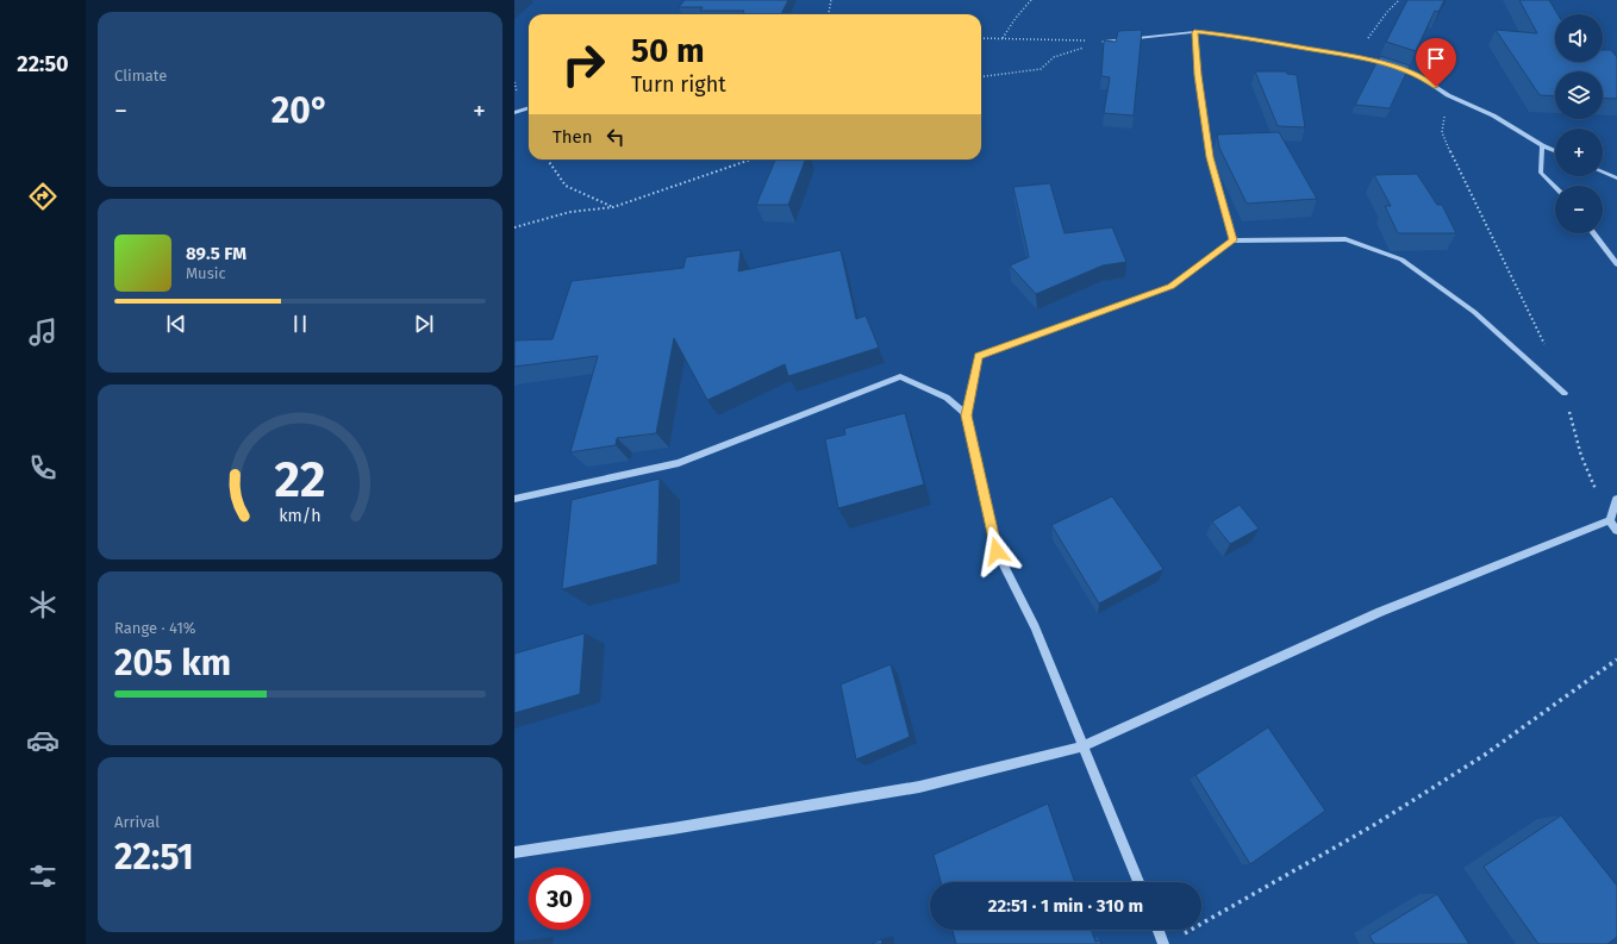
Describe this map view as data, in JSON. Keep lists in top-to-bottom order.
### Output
{
  "page": {
    "tabs": "22:50",
    "tile": [
      "Climate",
      ["Range · 41%", "205 km"],
      ["Arrival", "22:51"]
    ],
    "map_buttons": ["+", "−"],
    "turn": ["50 m", "Turn right"],
    "heat": ["−", "20°", "+"],
    "then": "Then",
    "song": ["89.5 FM", "Music"],
    "limit": "30",
    "trip": "22:51 · 1 min · 310 m",
    "gauge": ["22", "km/h"]
  }
}
